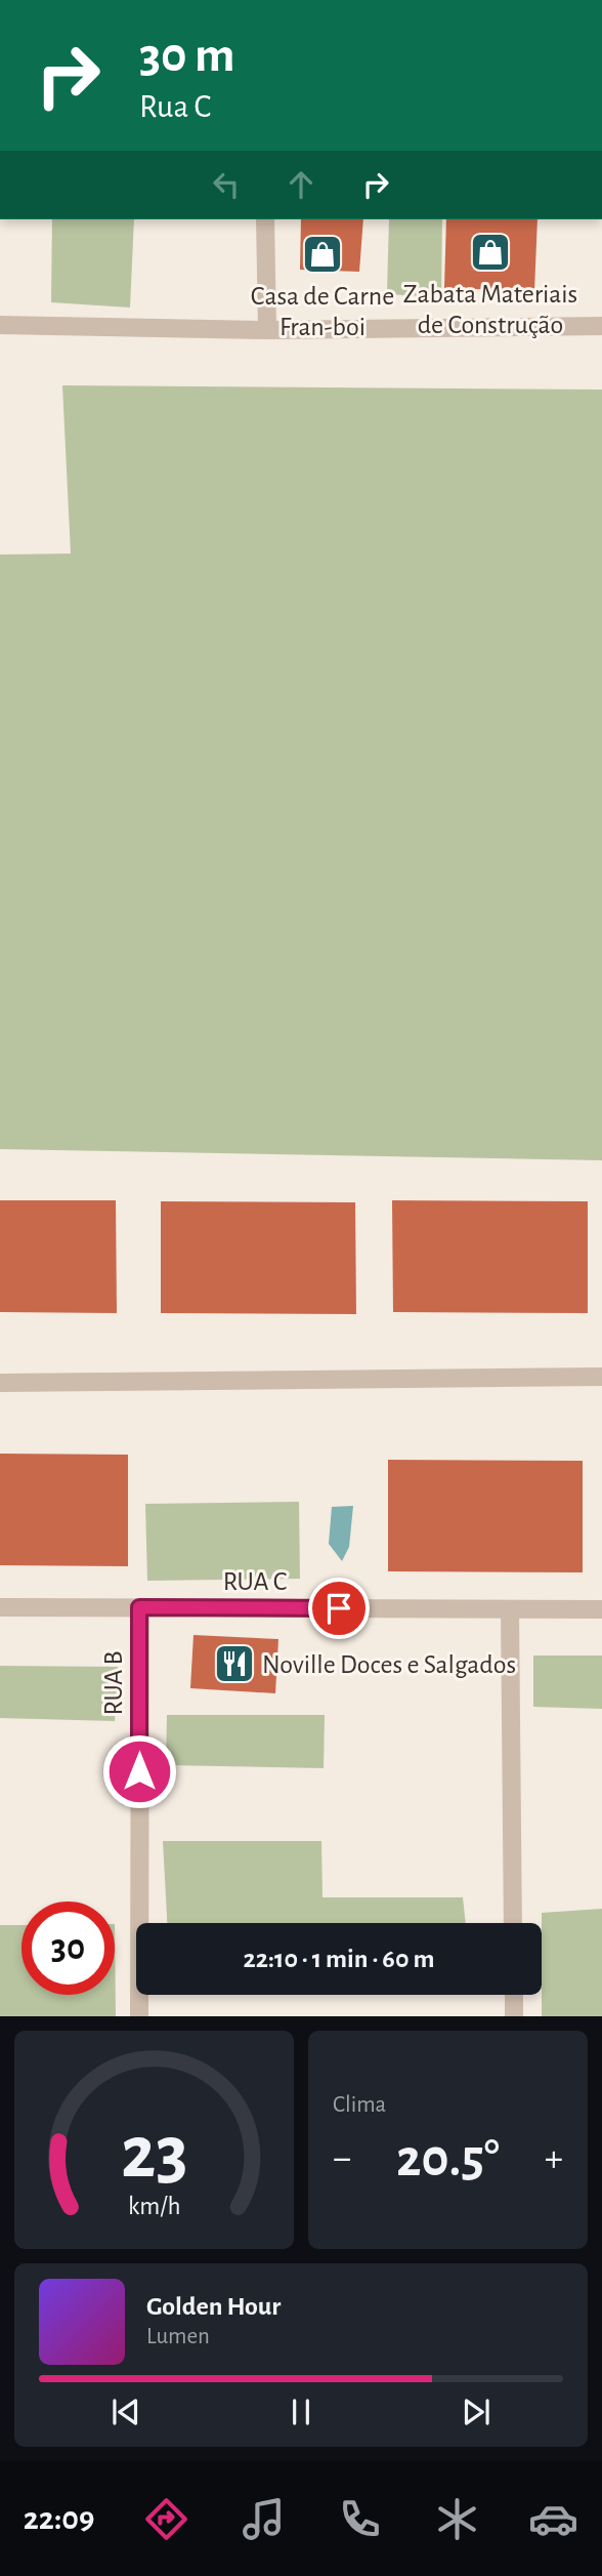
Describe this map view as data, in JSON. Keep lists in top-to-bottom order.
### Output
{
  "streets": {
    "street": ["RUA C", "RUA B"]
  },
  "crossings": [
    ["RUA C", "RUA B"]
  ],
  "places": {
    "shop": ["Zabata Materiais de Construção", "Casa de Carne Fran-boi"],
    "restaurant": ["Noville Doces e Salgados"]
  },
  "page": {
    "turn": ["30 m", "Rua C"],
    "limit": "30",
    "trip": "22:10 · 1 min · 60 m",
    "tile": "Clima",
    "heat": ["−", "20.5°", "+"],
    "song": ["Golden Hour", "Lumen"],
    "tabs": "22:09",
    "gauge": ["23", "km/h"]
  }
}
